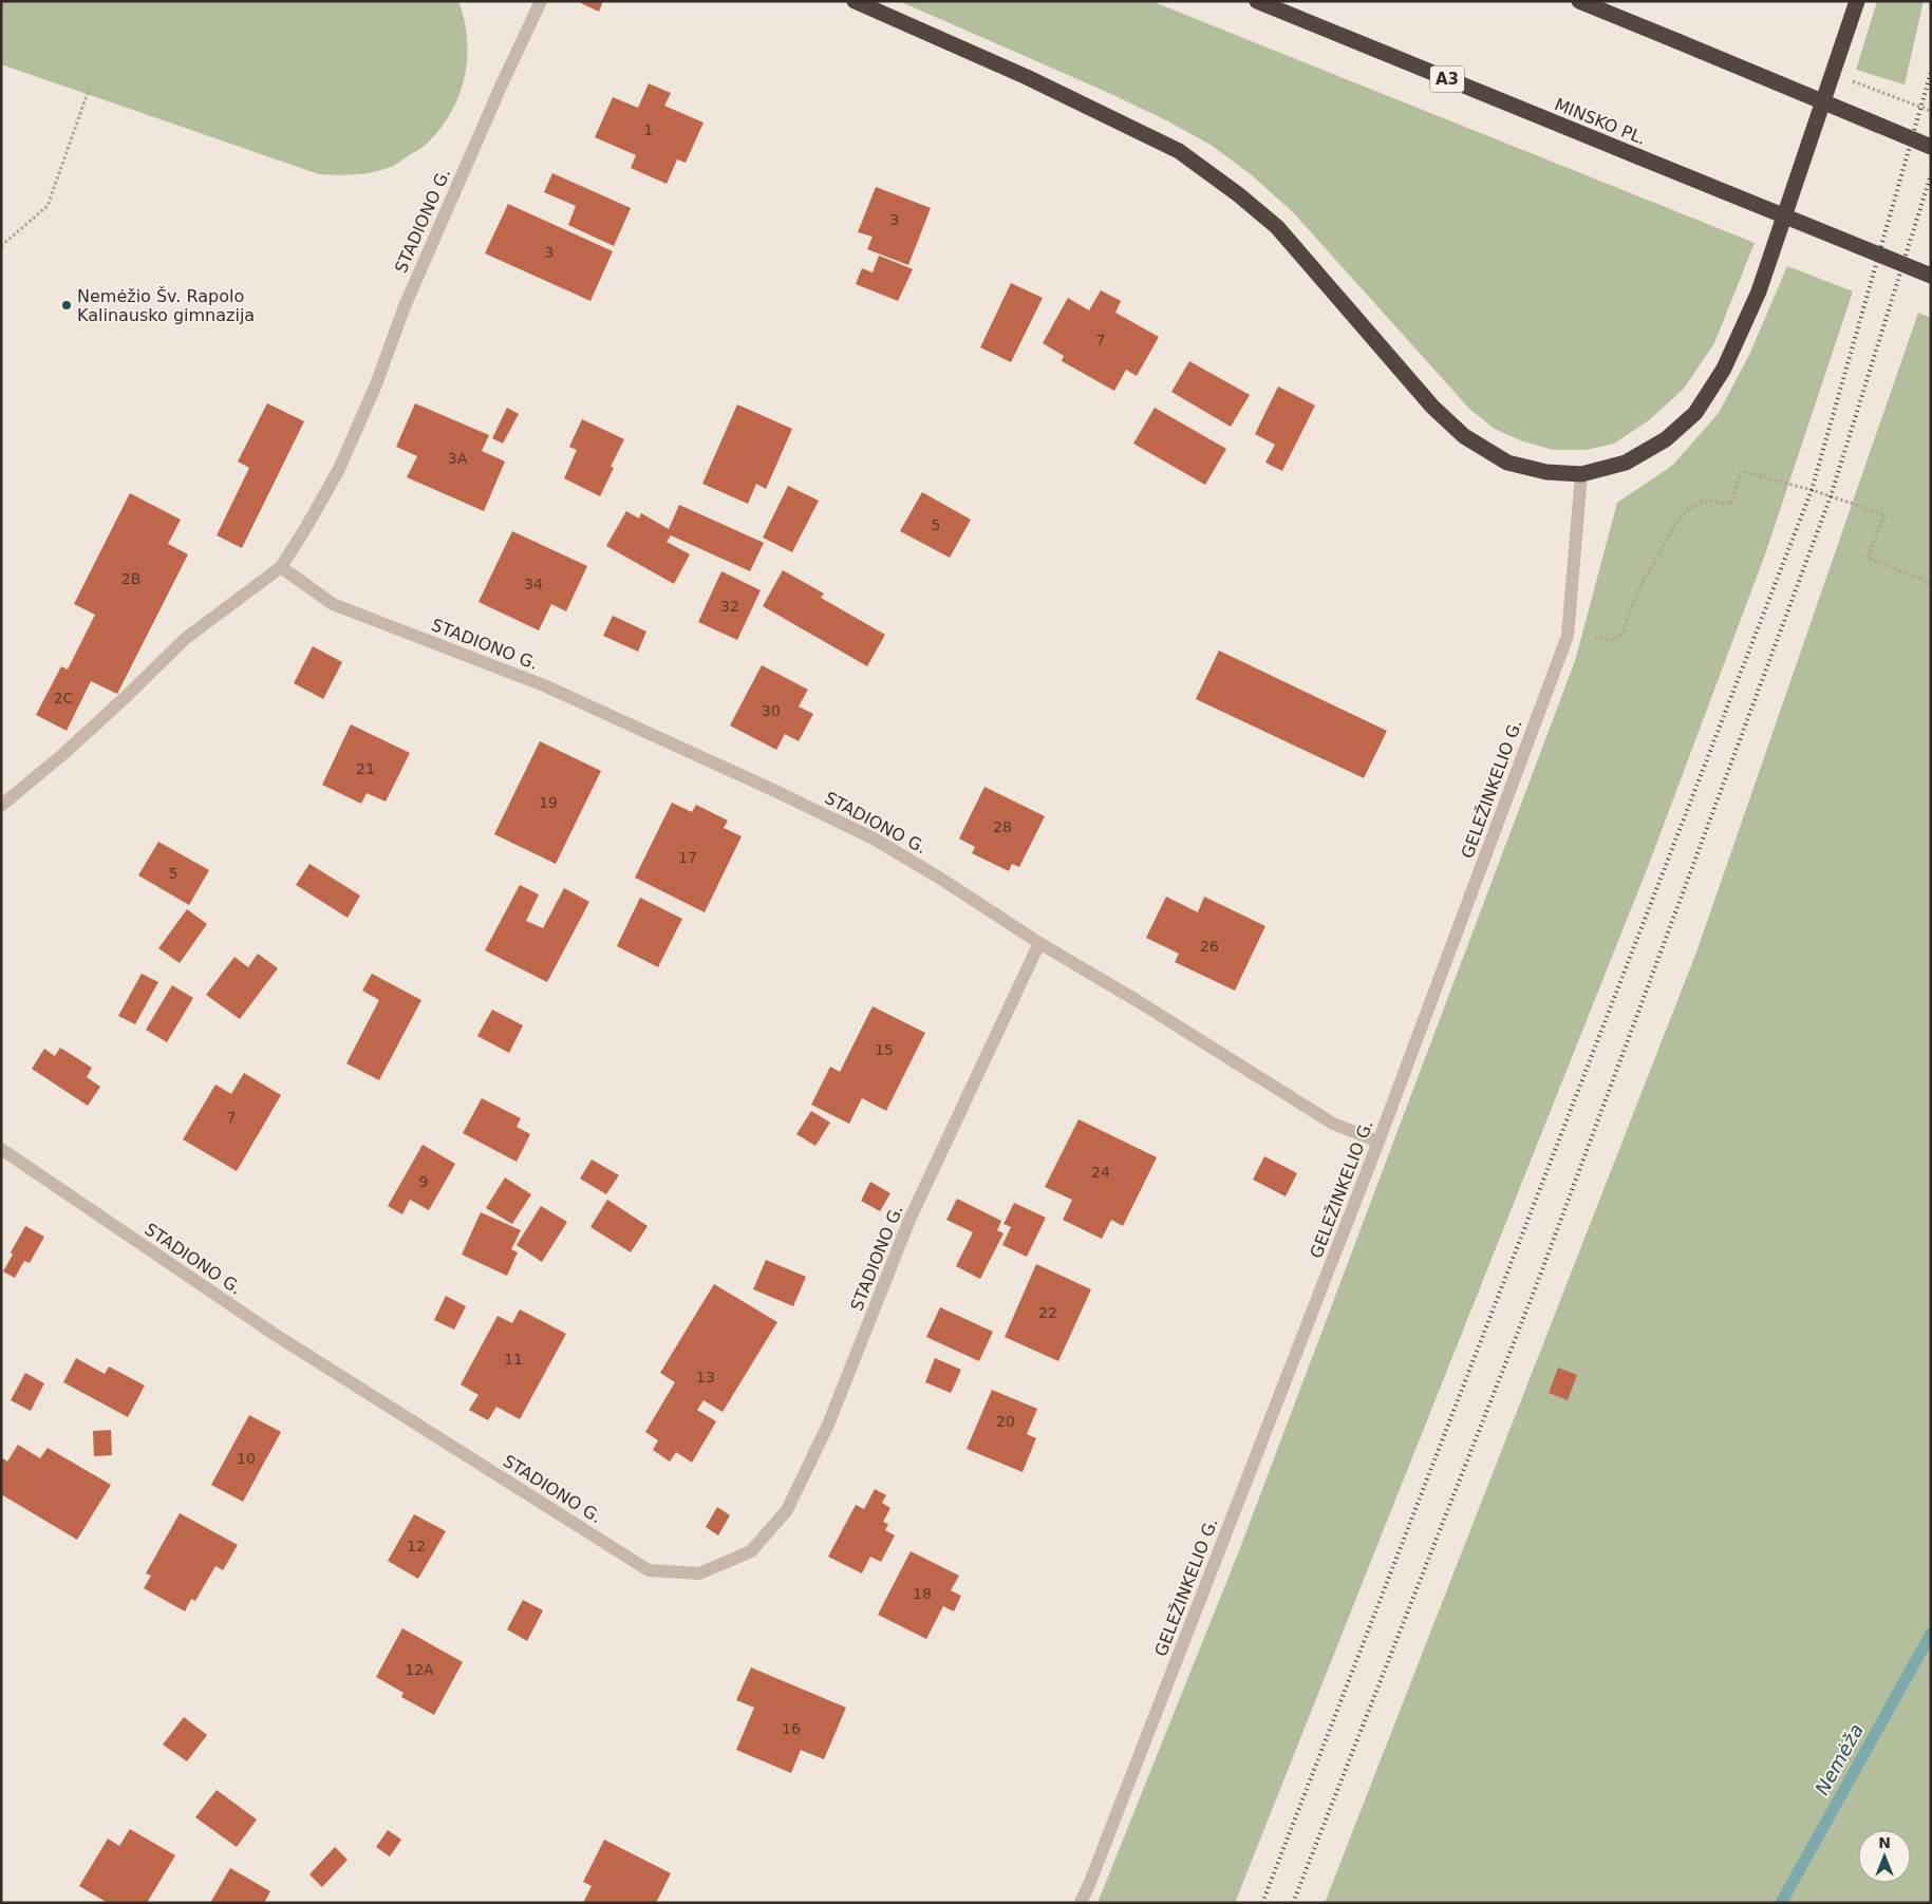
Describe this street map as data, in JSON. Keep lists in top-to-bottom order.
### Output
{
  "streets": {
    "highway": ["A3", "MINSKO PL."],
    "street": ["STADIONO G.", "GELEŽINKELIO G."]
  },
  "water": ["Nemėža"],
  "places": ["Nemėžio Šv. Rapolo Kalinausko gimnazija"],
  "house_numbers": [
    "1",
    "3",
    "3",
    "7",
    "3A",
    "5",
    "2B",
    "34",
    "32",
    "2C",
    "30",
    "21",
    "19",
    "28",
    "17",
    "5",
    "26",
    "15",
    "7",
    "24",
    "9",
    "22",
    "11",
    "13",
    "20",
    "10",
    "12",
    "18",
    "12A",
    "16"
  ],
  "north": "top"
}
